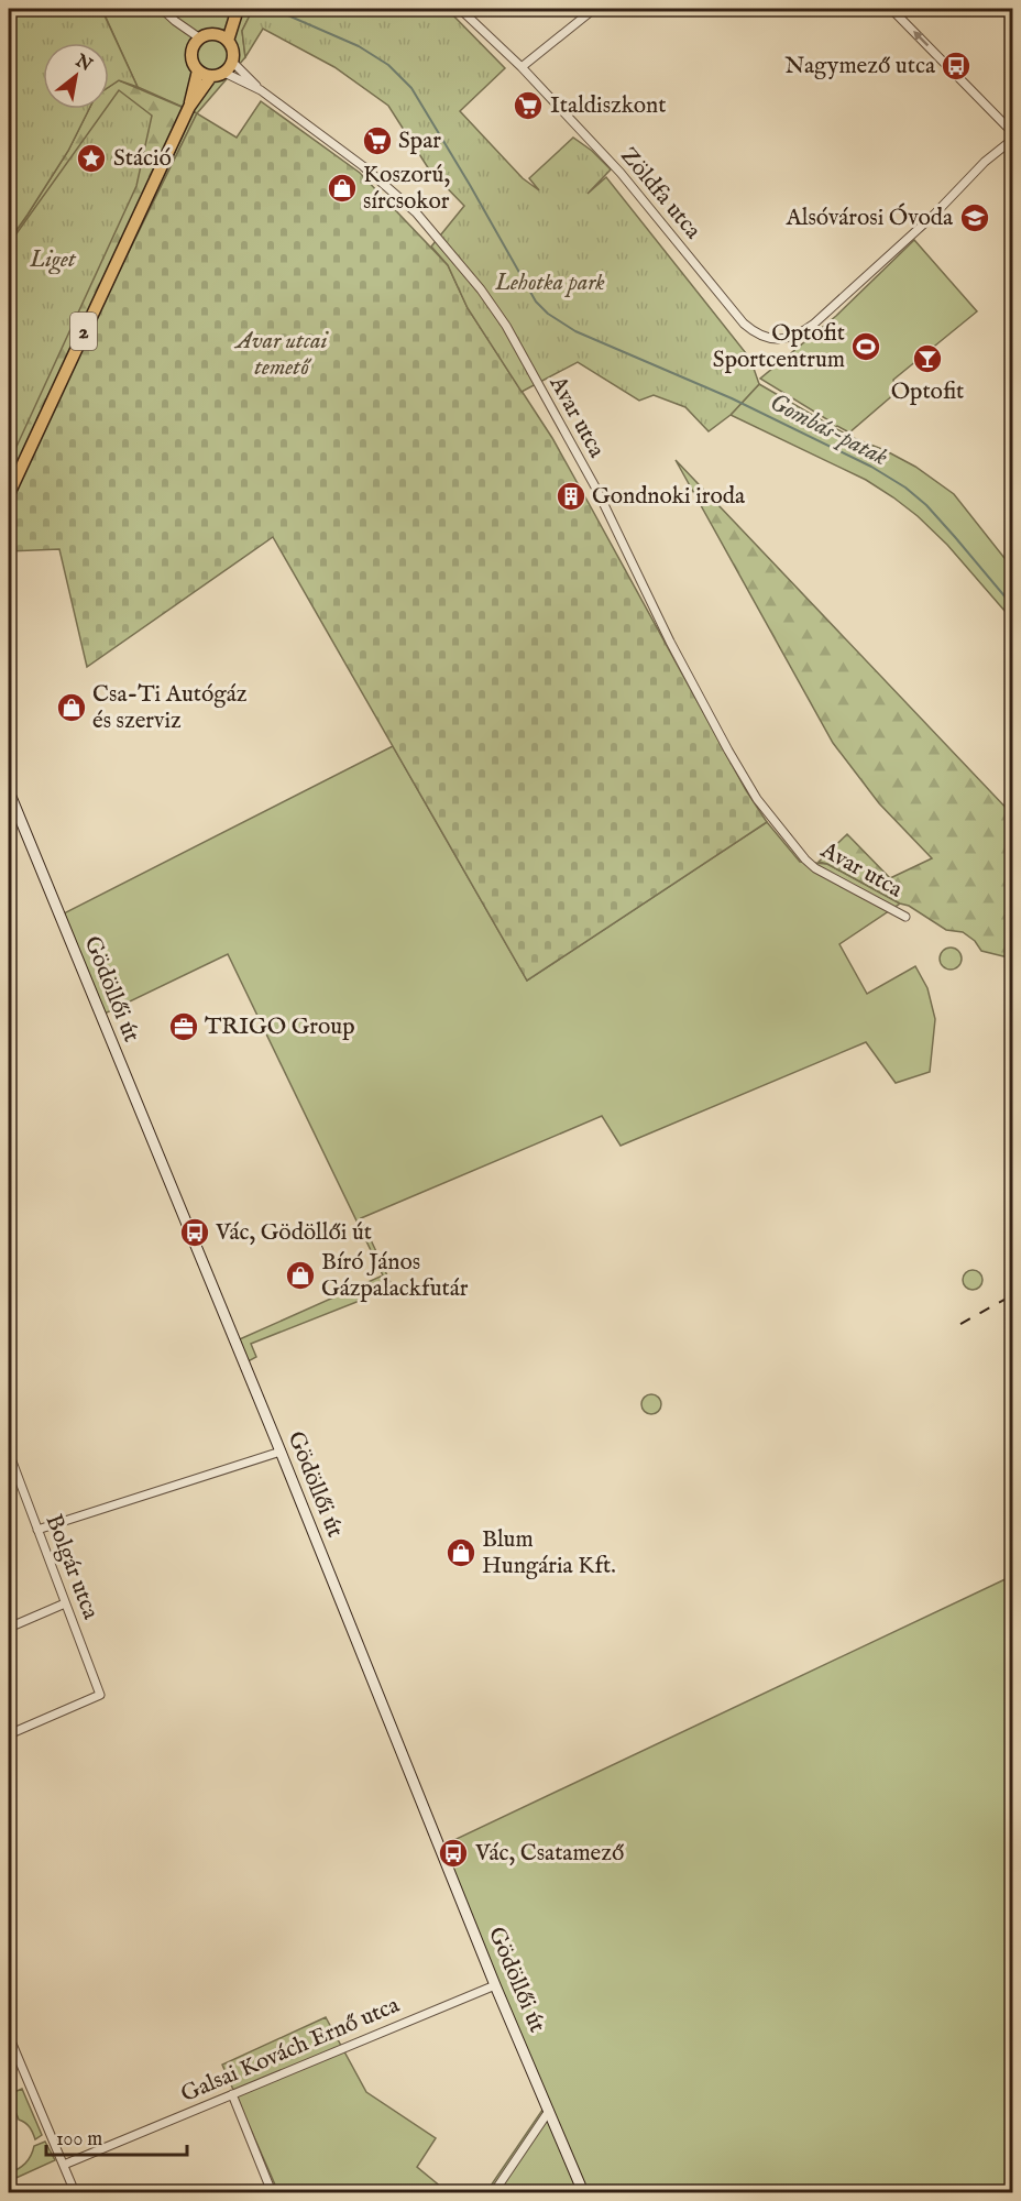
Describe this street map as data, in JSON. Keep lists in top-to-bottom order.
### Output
{
  "streets": {
    "main road": ["2", "Gödöllői út"],
    "street": [
      "Zöldfa utca",
      "Avar utca",
      "Bolgár utca",
      "Galsai Kovách Ernő utca"
    ]
  },
  "crossings": [
    ["2", "Avar utca"],
    ["Gödöllői út", "Galsai Kovách Ernő utca"]
  ],
  "water": ["Gombás-patak"],
  "parks": ["Liget", "Lehotka park", "Avar utcai temető"],
  "places": {
    "bus stop": ["Nagymező utca", "Vác, Gödöllői út", "Vác, Csatamező"],
    "supermarket": ["Italdiszkont", "Spar"],
    "place": ["Stáció"],
    "shop": [
      "Koszorú, sírcsokor",
      "Csa-Ti Autógáz és szerviz",
      "Bíró János Gázpalackfutár",
      "Blum Hungária Kft."
    ],
    "school or university": ["Alsóvárosi Óvoda"],
    "sports": ["Optofit Sportcentrum"],
    "bar": ["Optofit"],
    "building": ["Gondnoki iroda"],
    "office": ["TRIGO Group"]
  },
  "scale_bar": "100 m",
  "north": "top right"
}
